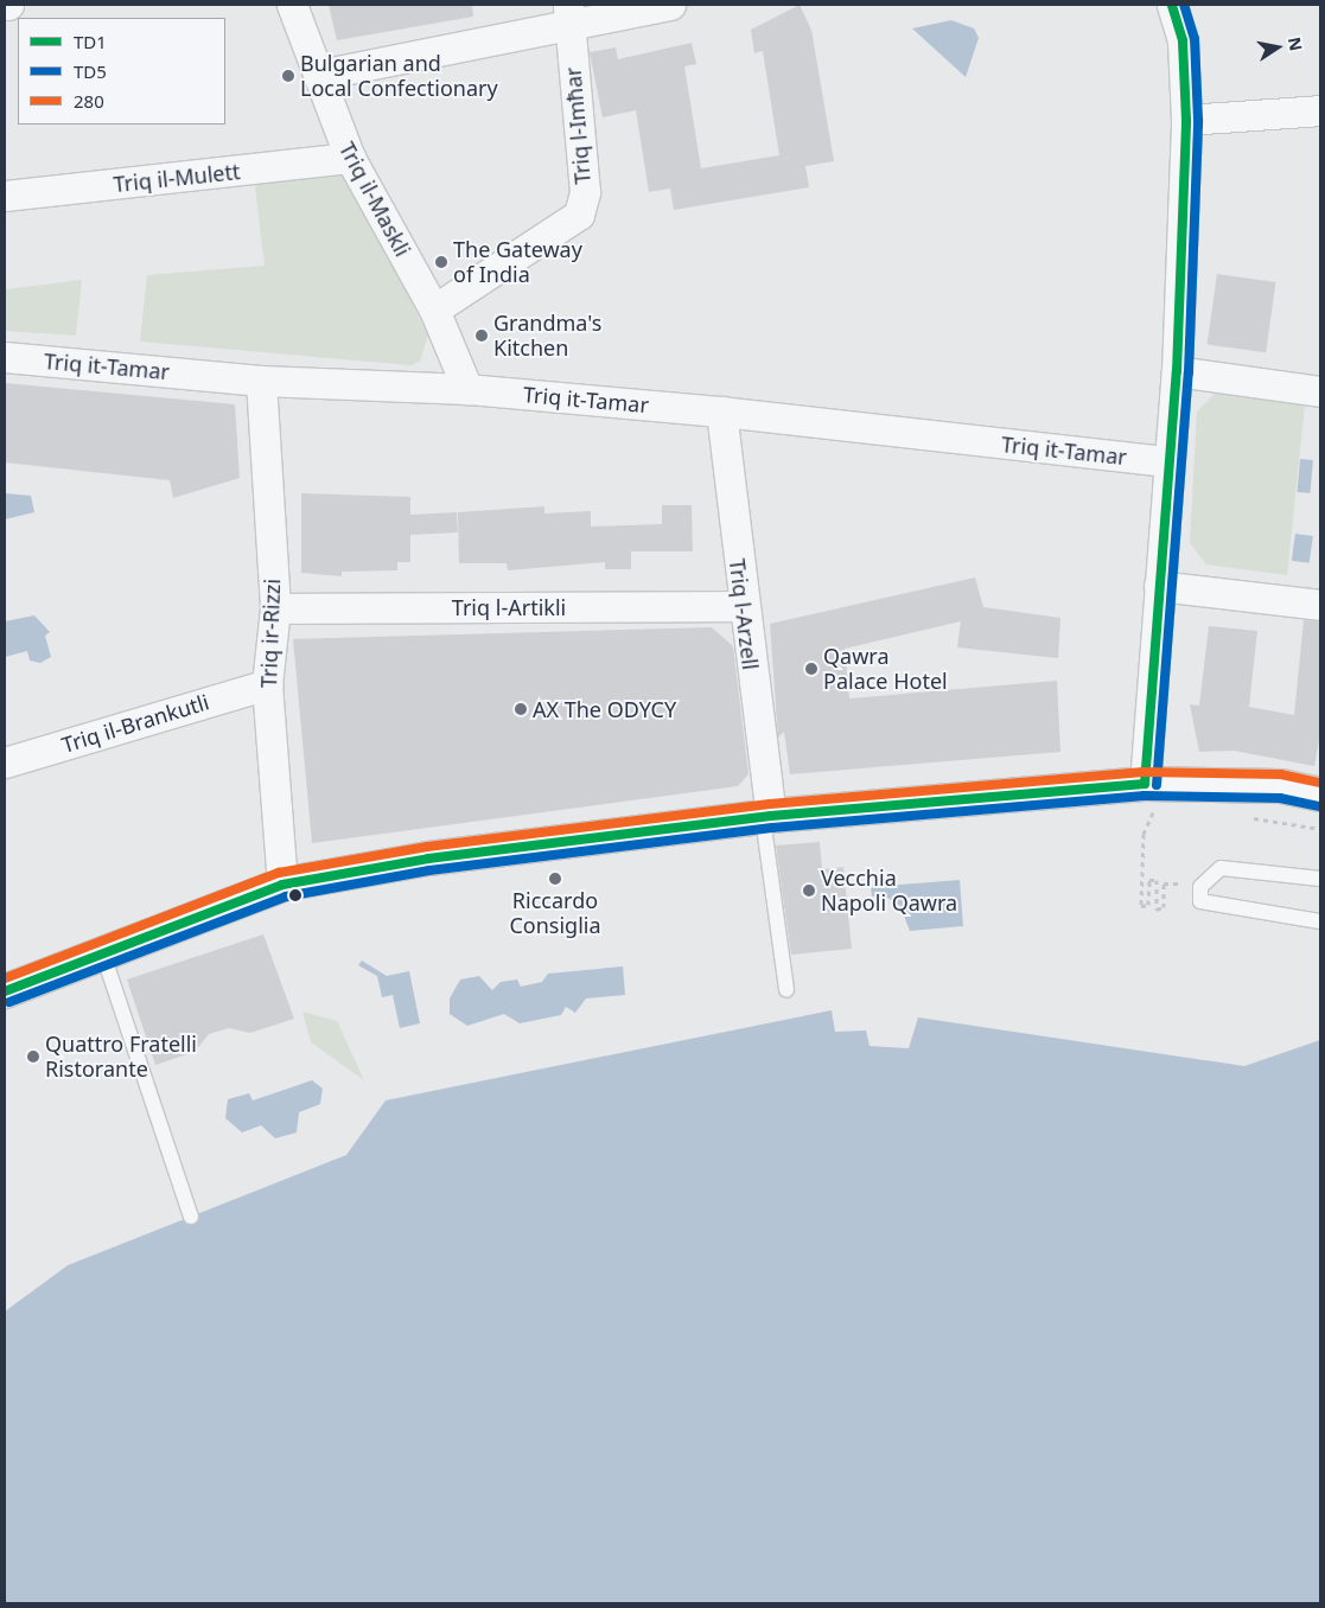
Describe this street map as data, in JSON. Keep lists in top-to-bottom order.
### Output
{
  "streets": {
    "street": [
      "Triq l-Imħar",
      "Triq il-Mulett",
      "Triq il-Maskli",
      "Triq it-Tamar",
      "Triq l-Artikli",
      "Triq l-Arzell",
      "Triq ir-Rizzi",
      "Triq il-Brankutli"
    ]
  },
  "crossings": [
    ["Triq l-Imħar", "Triq il-Maskli"],
    ["Triq il-Mulett", "Triq il-Maskli"],
    ["Triq il-Maskli", "Triq it-Tamar"],
    ["Triq it-Tamar", "Triq l-Arzell"],
    ["Triq it-Tamar", "Triq ir-Rizzi"],
    ["Triq l-Artikli", "Triq l-Arzell"],
    ["Triq l-Artikli", "Triq ir-Rizzi"],
    ["Triq ir-Rizzi", "Triq il-Brankutli"]
  ],
  "places": [
    "Bulgarian and Local Confectionary",
    "The Gateway of India",
    "Grandma's Kitchen",
    "Qawra Palace Hotel",
    "AX The ODYCY",
    "Riccardo Consiglia",
    "Vecchia Napoli Qawra",
    "Quattro Fratelli Ristorante"
  ],
  "lines": ["transit line TD1", "transit line TD5", "transit line 280"],
  "legend": ["TD1", "TD5", "280"],
  "north": "right"
}
